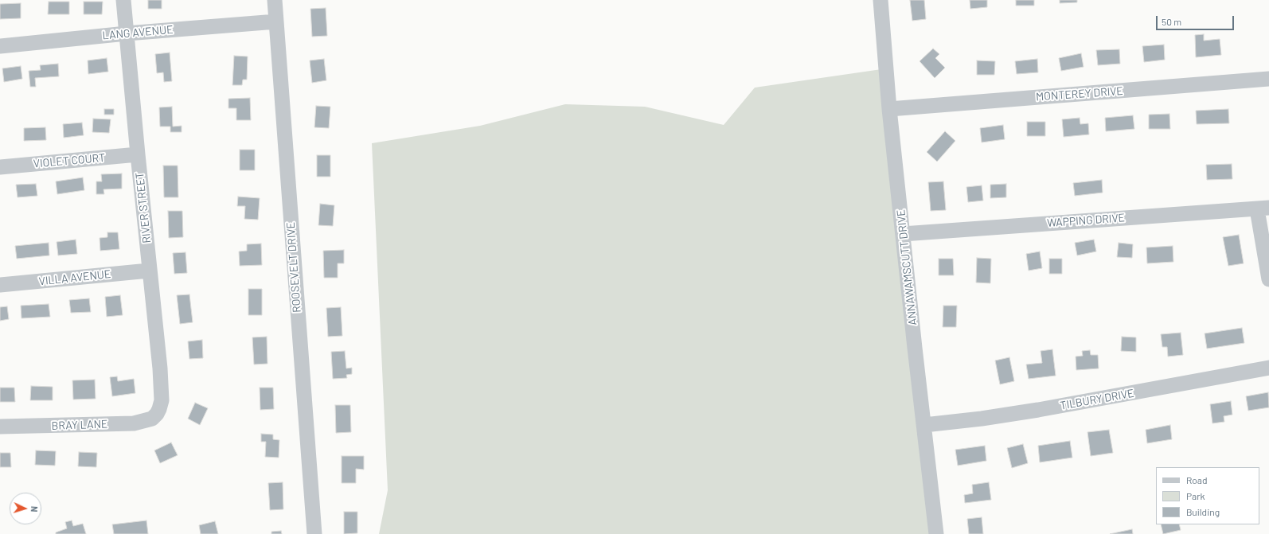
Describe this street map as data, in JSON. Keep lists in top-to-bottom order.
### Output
{
  "streets": {
    "street": [
      "LANG AVENUE",
      "MONTEREY DRIVE",
      "VIOLET COURT",
      "RIVER STREET",
      "WAPPING DRIVE",
      "ROOSEVELT DRIVE",
      "ANNAWAMSCUTT DRIVE",
      "VILLA AVENUE",
      "TILBURY DRIVE",
      "BRAY LANE"
    ]
  },
  "crossings": [
    ["LANG AVENUE", "RIVER STREET"],
    ["LANG AVENUE", "ROOSEVELT DRIVE"],
    ["MONTEREY DRIVE", "ANNAWAMSCUTT DRIVE"],
    ["VIOLET COURT", "RIVER STREET"],
    ["RIVER STREET", "VILLA AVENUE"],
    ["RIVER STREET", "BRAY LANE"],
    ["WAPPING DRIVE", "ANNAWAMSCUTT DRIVE"],
    ["ANNAWAMSCUTT DRIVE", "TILBURY DRIVE"]
  ],
  "legend": ["Road", "Park", "Building"],
  "scale_bar": "50 m",
  "north": "right"
}
